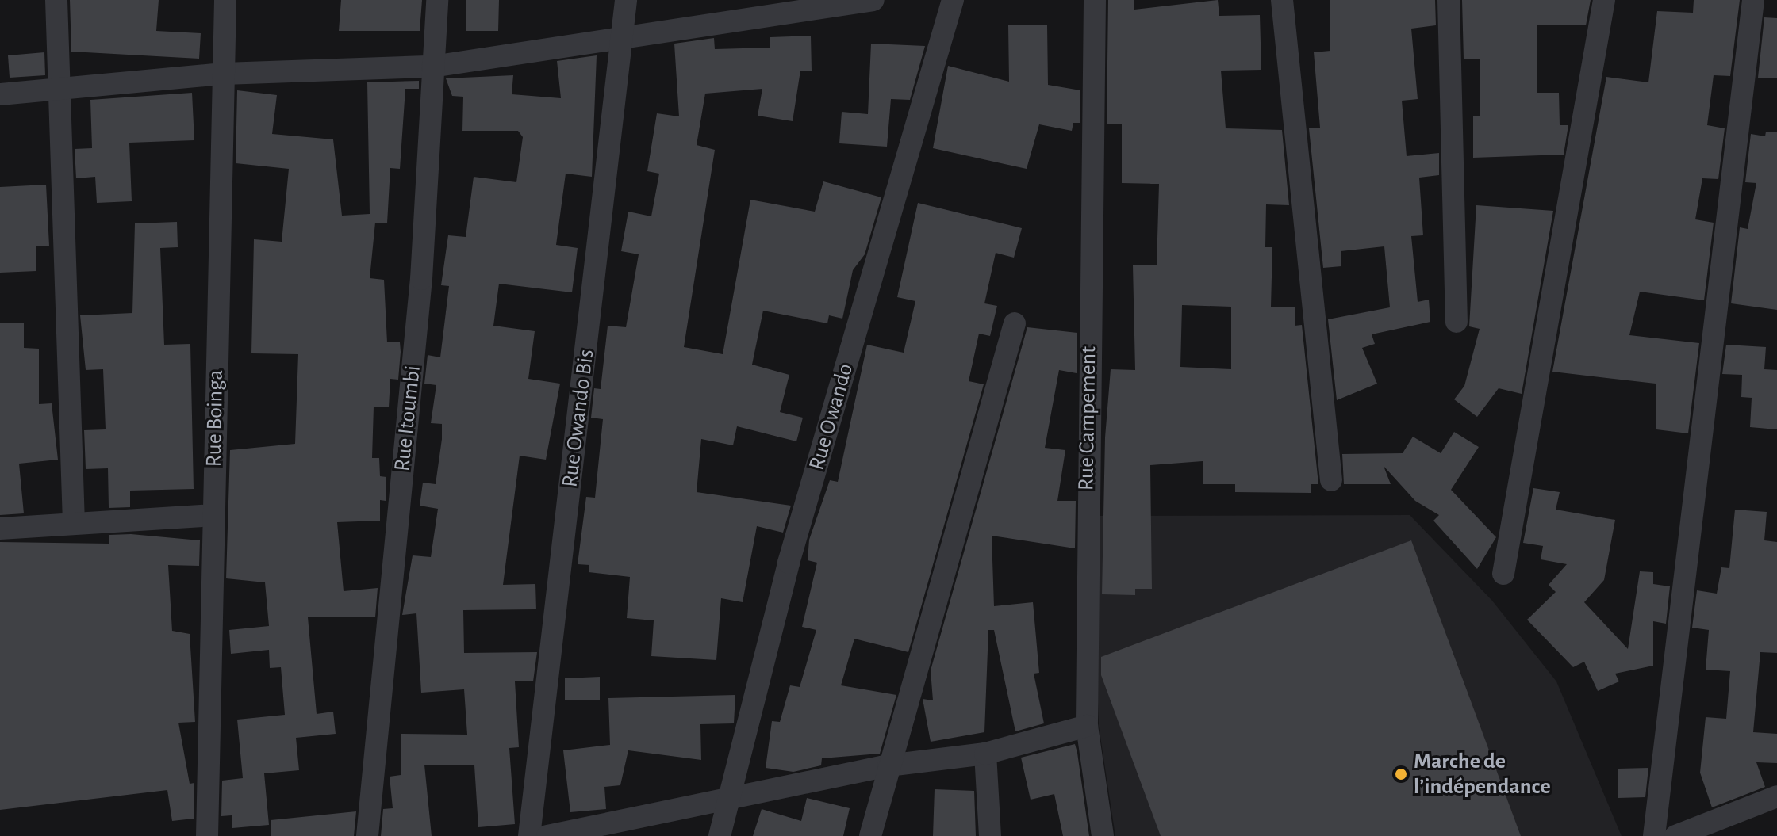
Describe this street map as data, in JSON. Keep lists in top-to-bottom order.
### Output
{
  "streets": {
    "street": [
      "Rue Owando",
      "Rue Boinga",
      "Rue Itoumbi",
      "Rue Owando Bis",
      "Rue Campement"
    ]
  },
  "places": ["Marche de l’indépendance"]
}
